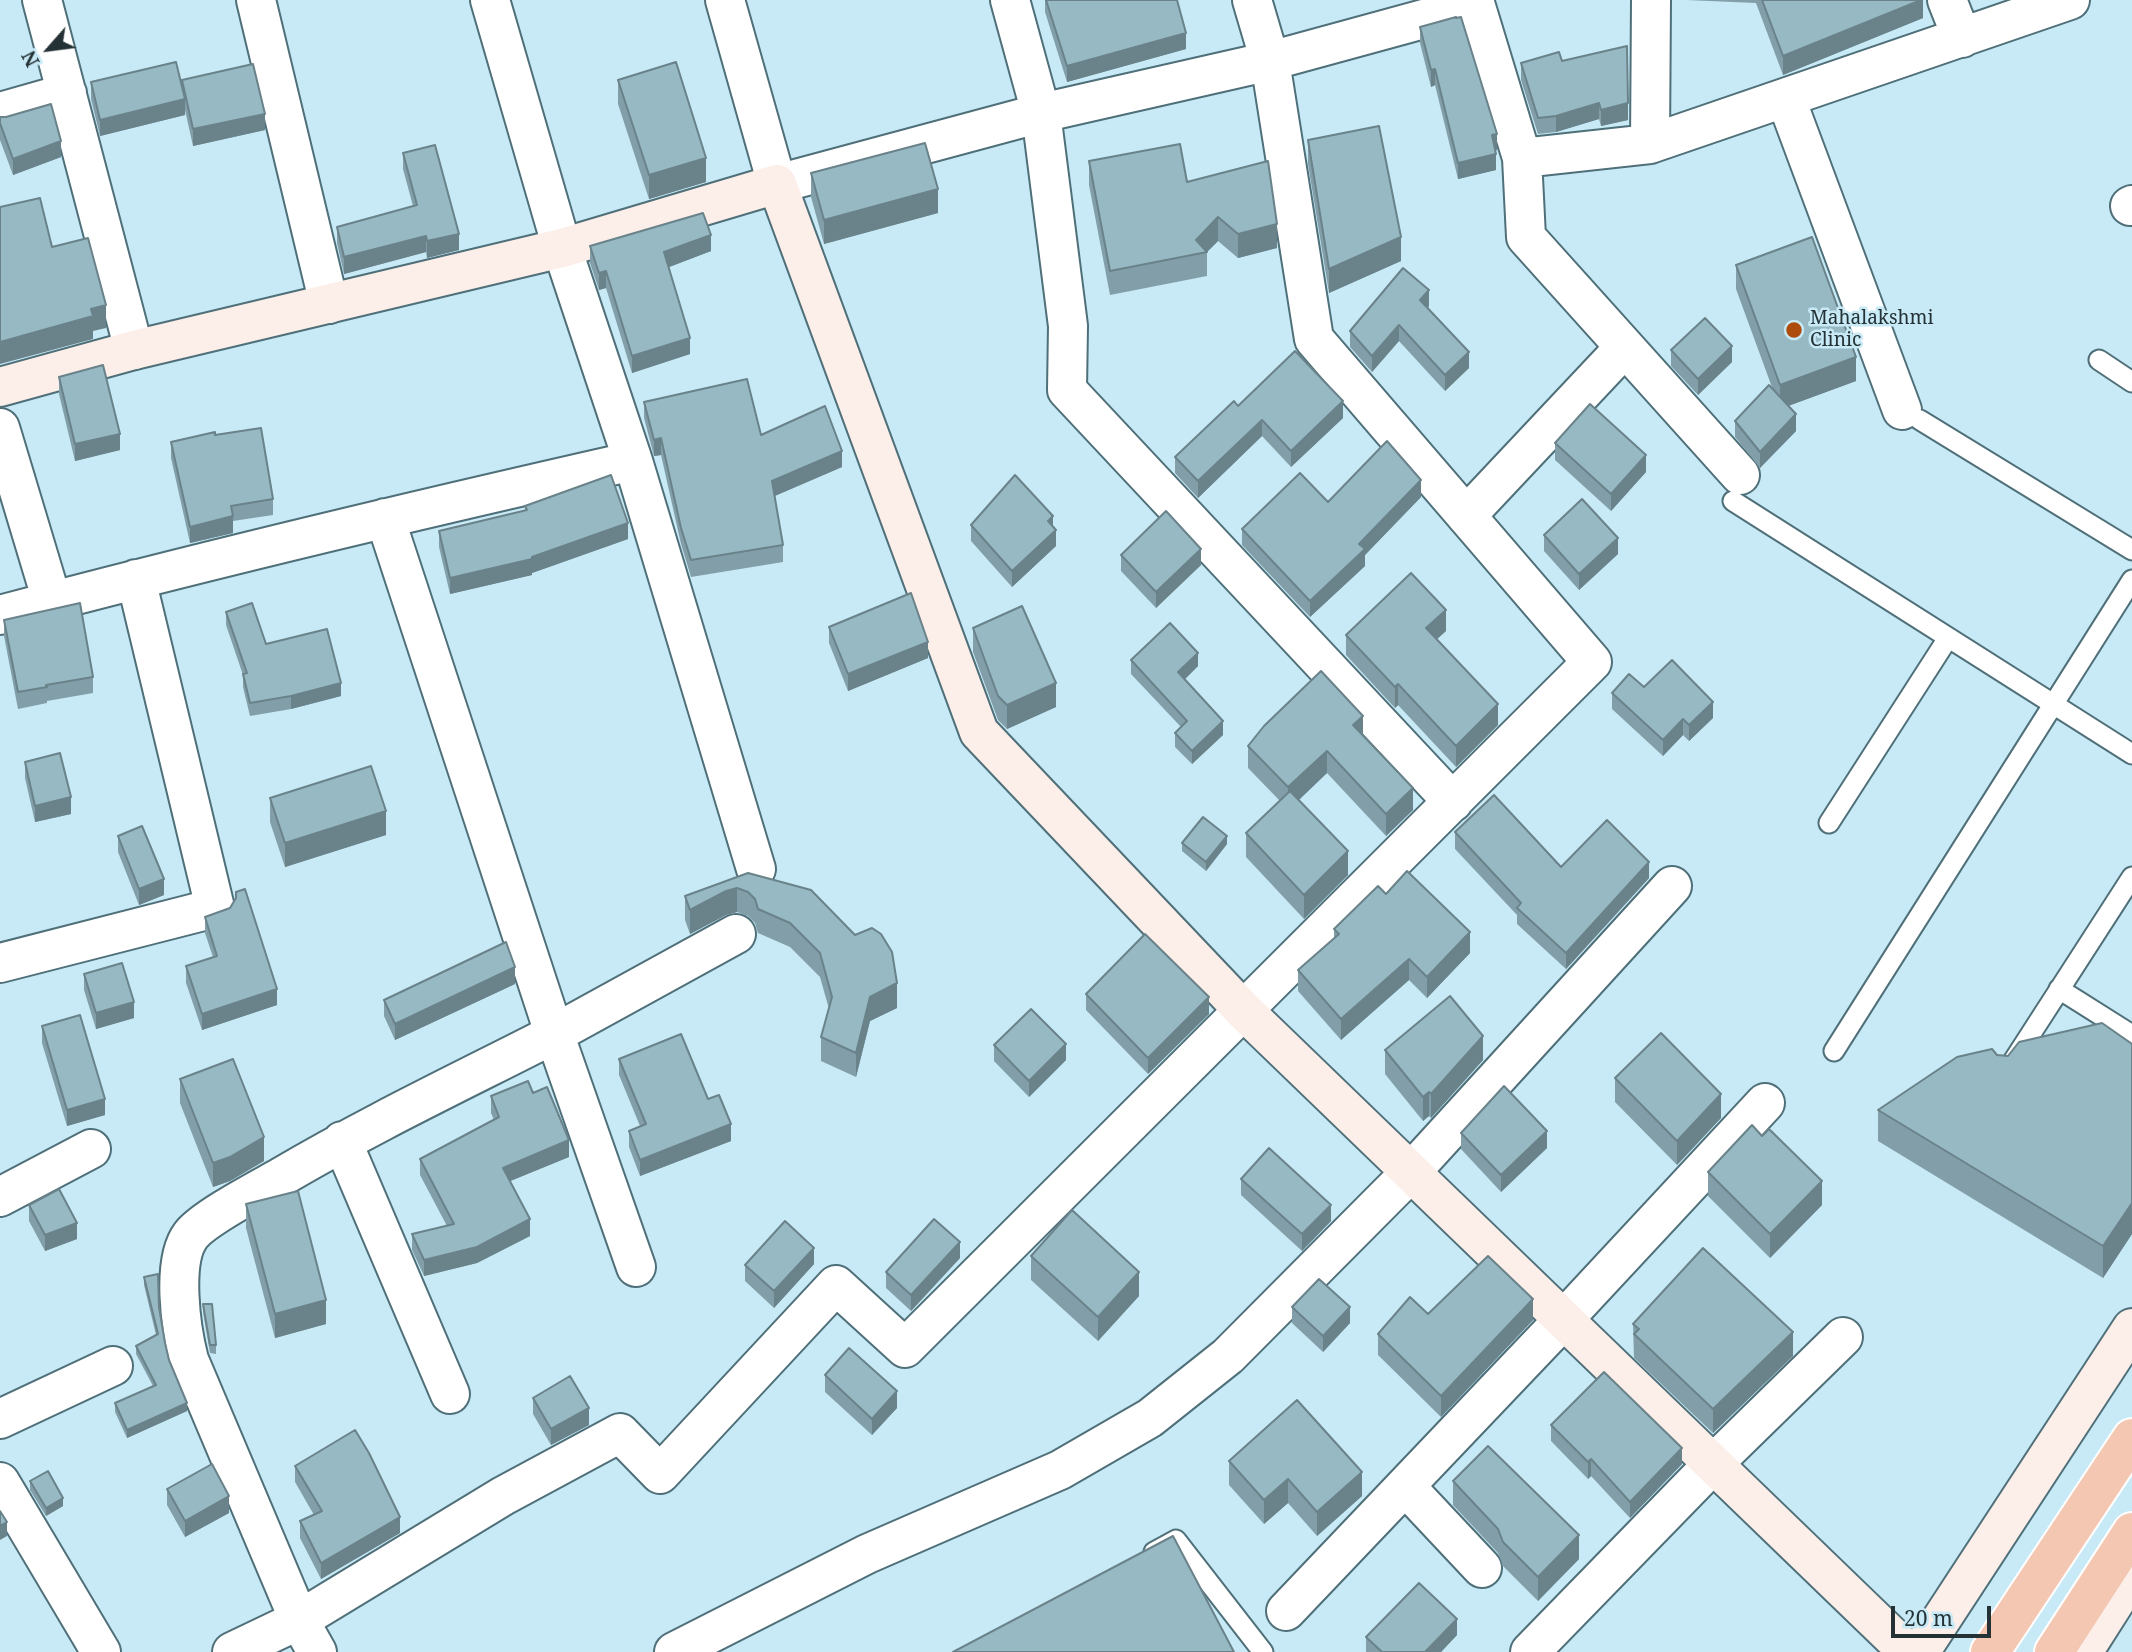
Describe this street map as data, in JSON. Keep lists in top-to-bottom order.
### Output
{
  "places": ["Mahalakshmi Clinic"],
  "scale_bar": "20 m",
  "north": "bottom left"
}
